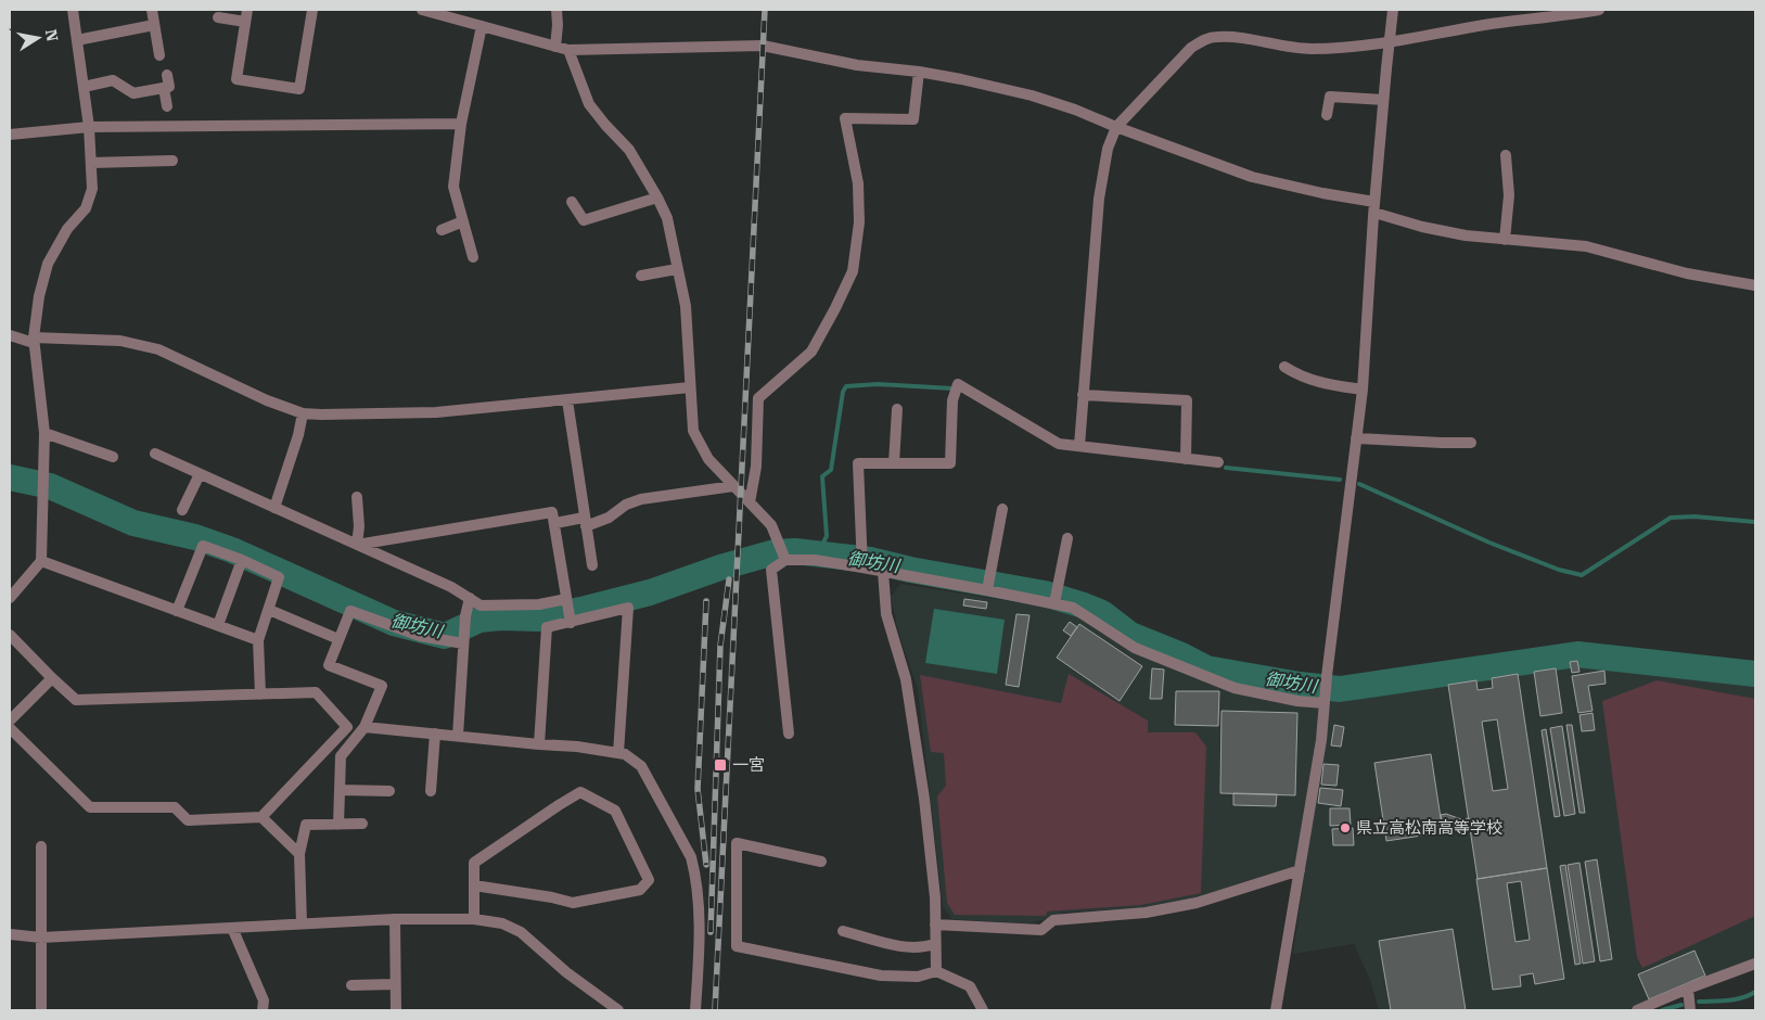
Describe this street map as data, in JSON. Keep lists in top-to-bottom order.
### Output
{
  "water": ["御坊川"],
  "places": {
    "transit": ["一宮"],
    "other": ["県立高松南高等学校"]
  },
  "north": "right"
}
